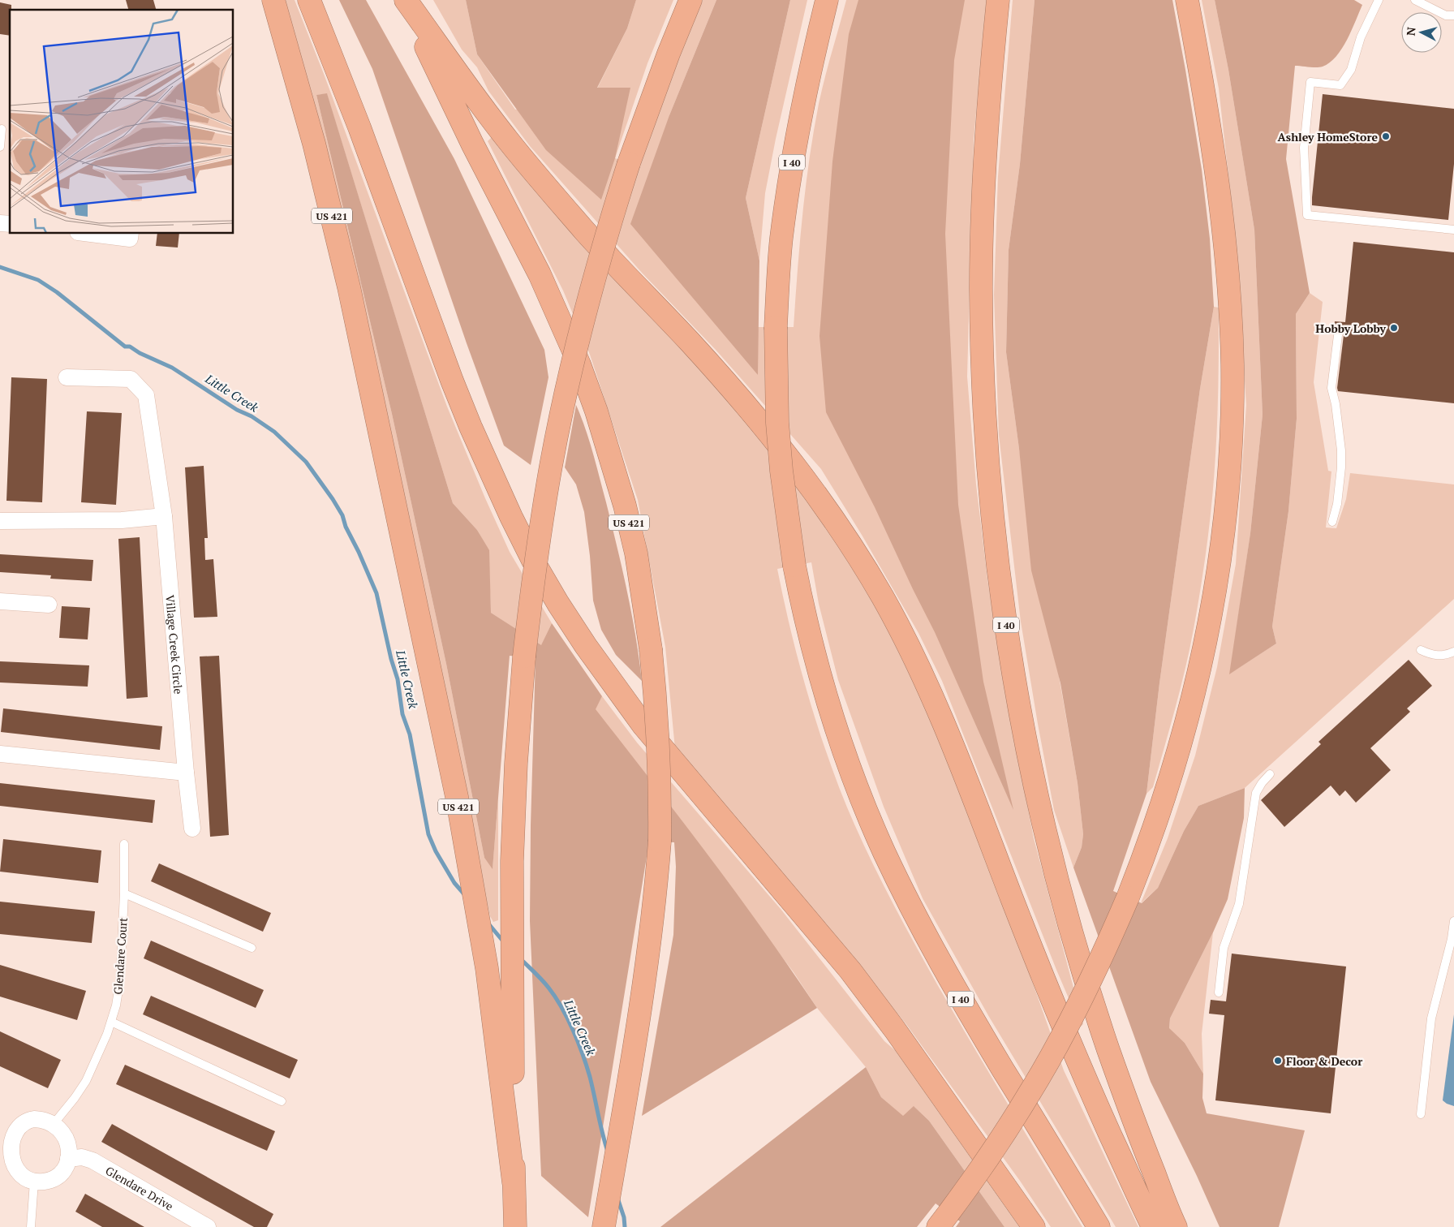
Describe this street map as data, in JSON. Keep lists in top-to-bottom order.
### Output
{
  "streets": {
    "highway": ["I 40", "US 421"],
    "street": ["Village Creek Circle", "Glendare Drive"],
    "lane": ["Glendare Court"]
  },
  "crossings": [
    ["Glendare Court", "Glendare Drive"]
  ],
  "water": ["Little Creek"],
  "places": ["Ashley HomeStore", "Hobby Lobby", "Floor & Decor"],
  "north": "left"
}
